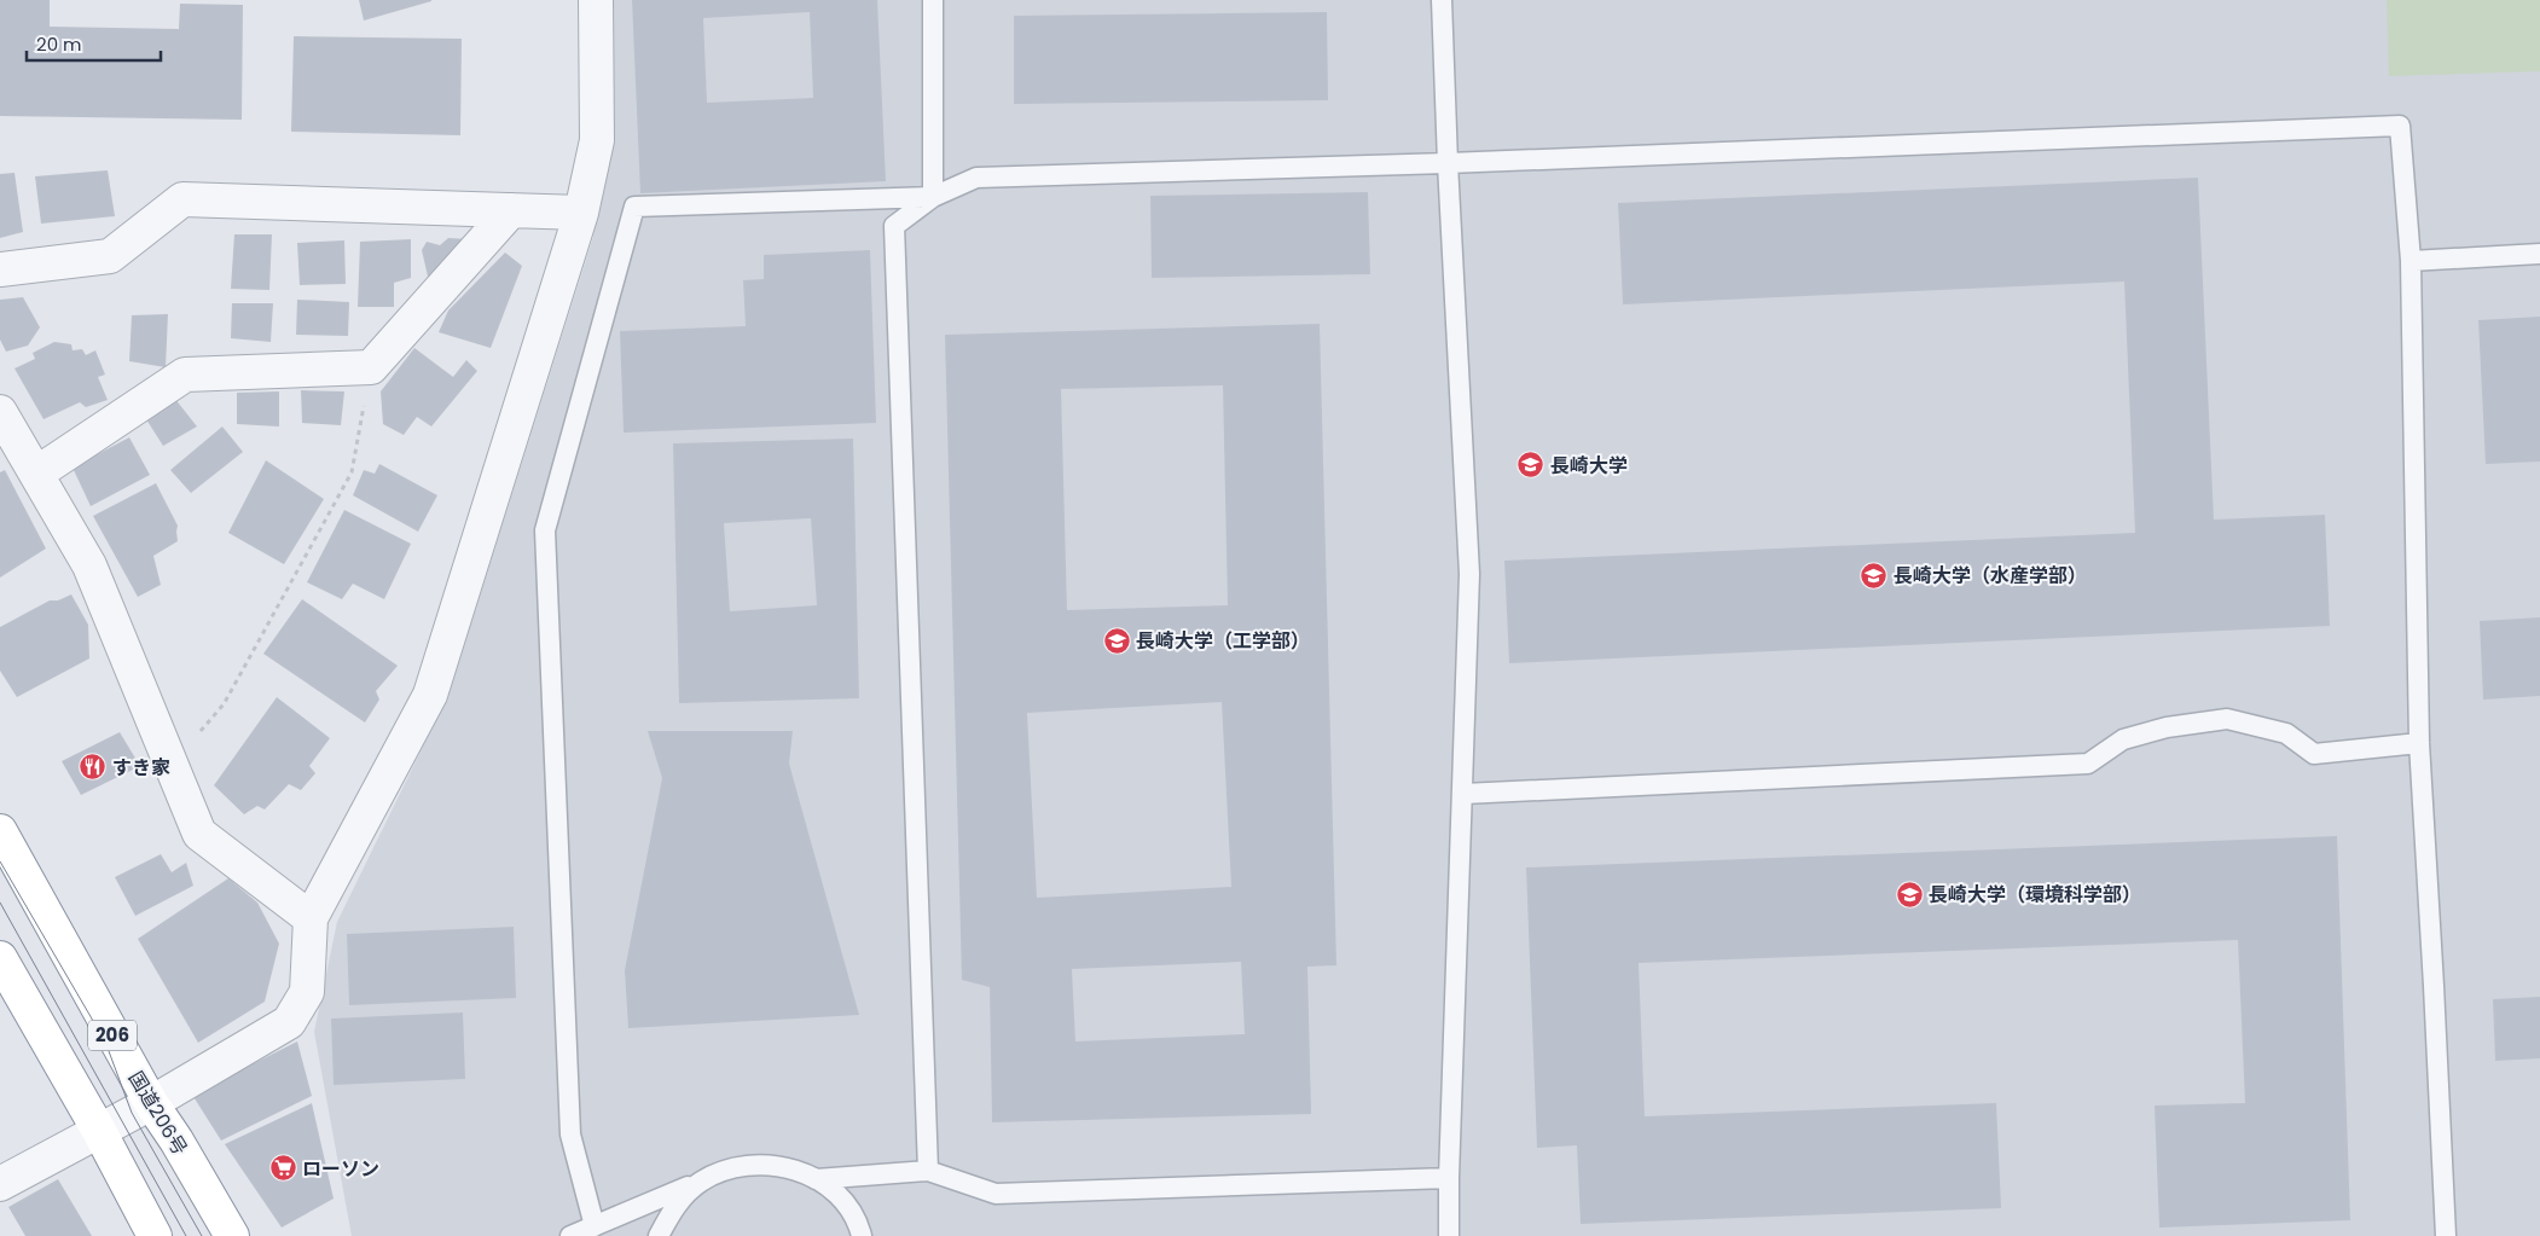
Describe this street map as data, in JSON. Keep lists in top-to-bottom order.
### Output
{
  "streets": {
    "highway": ["206", "国道206号"]
  },
  "places": {
    "school or university": [
      "長崎大学",
      "長崎大学（水産学部）",
      "長崎大学（工学部）",
      "長崎大学（環境科学部）"
    ],
    "restaurant": ["すき家"],
    "supermarket": ["ローソン"]
  },
  "scale_bar": "20 m"
}
